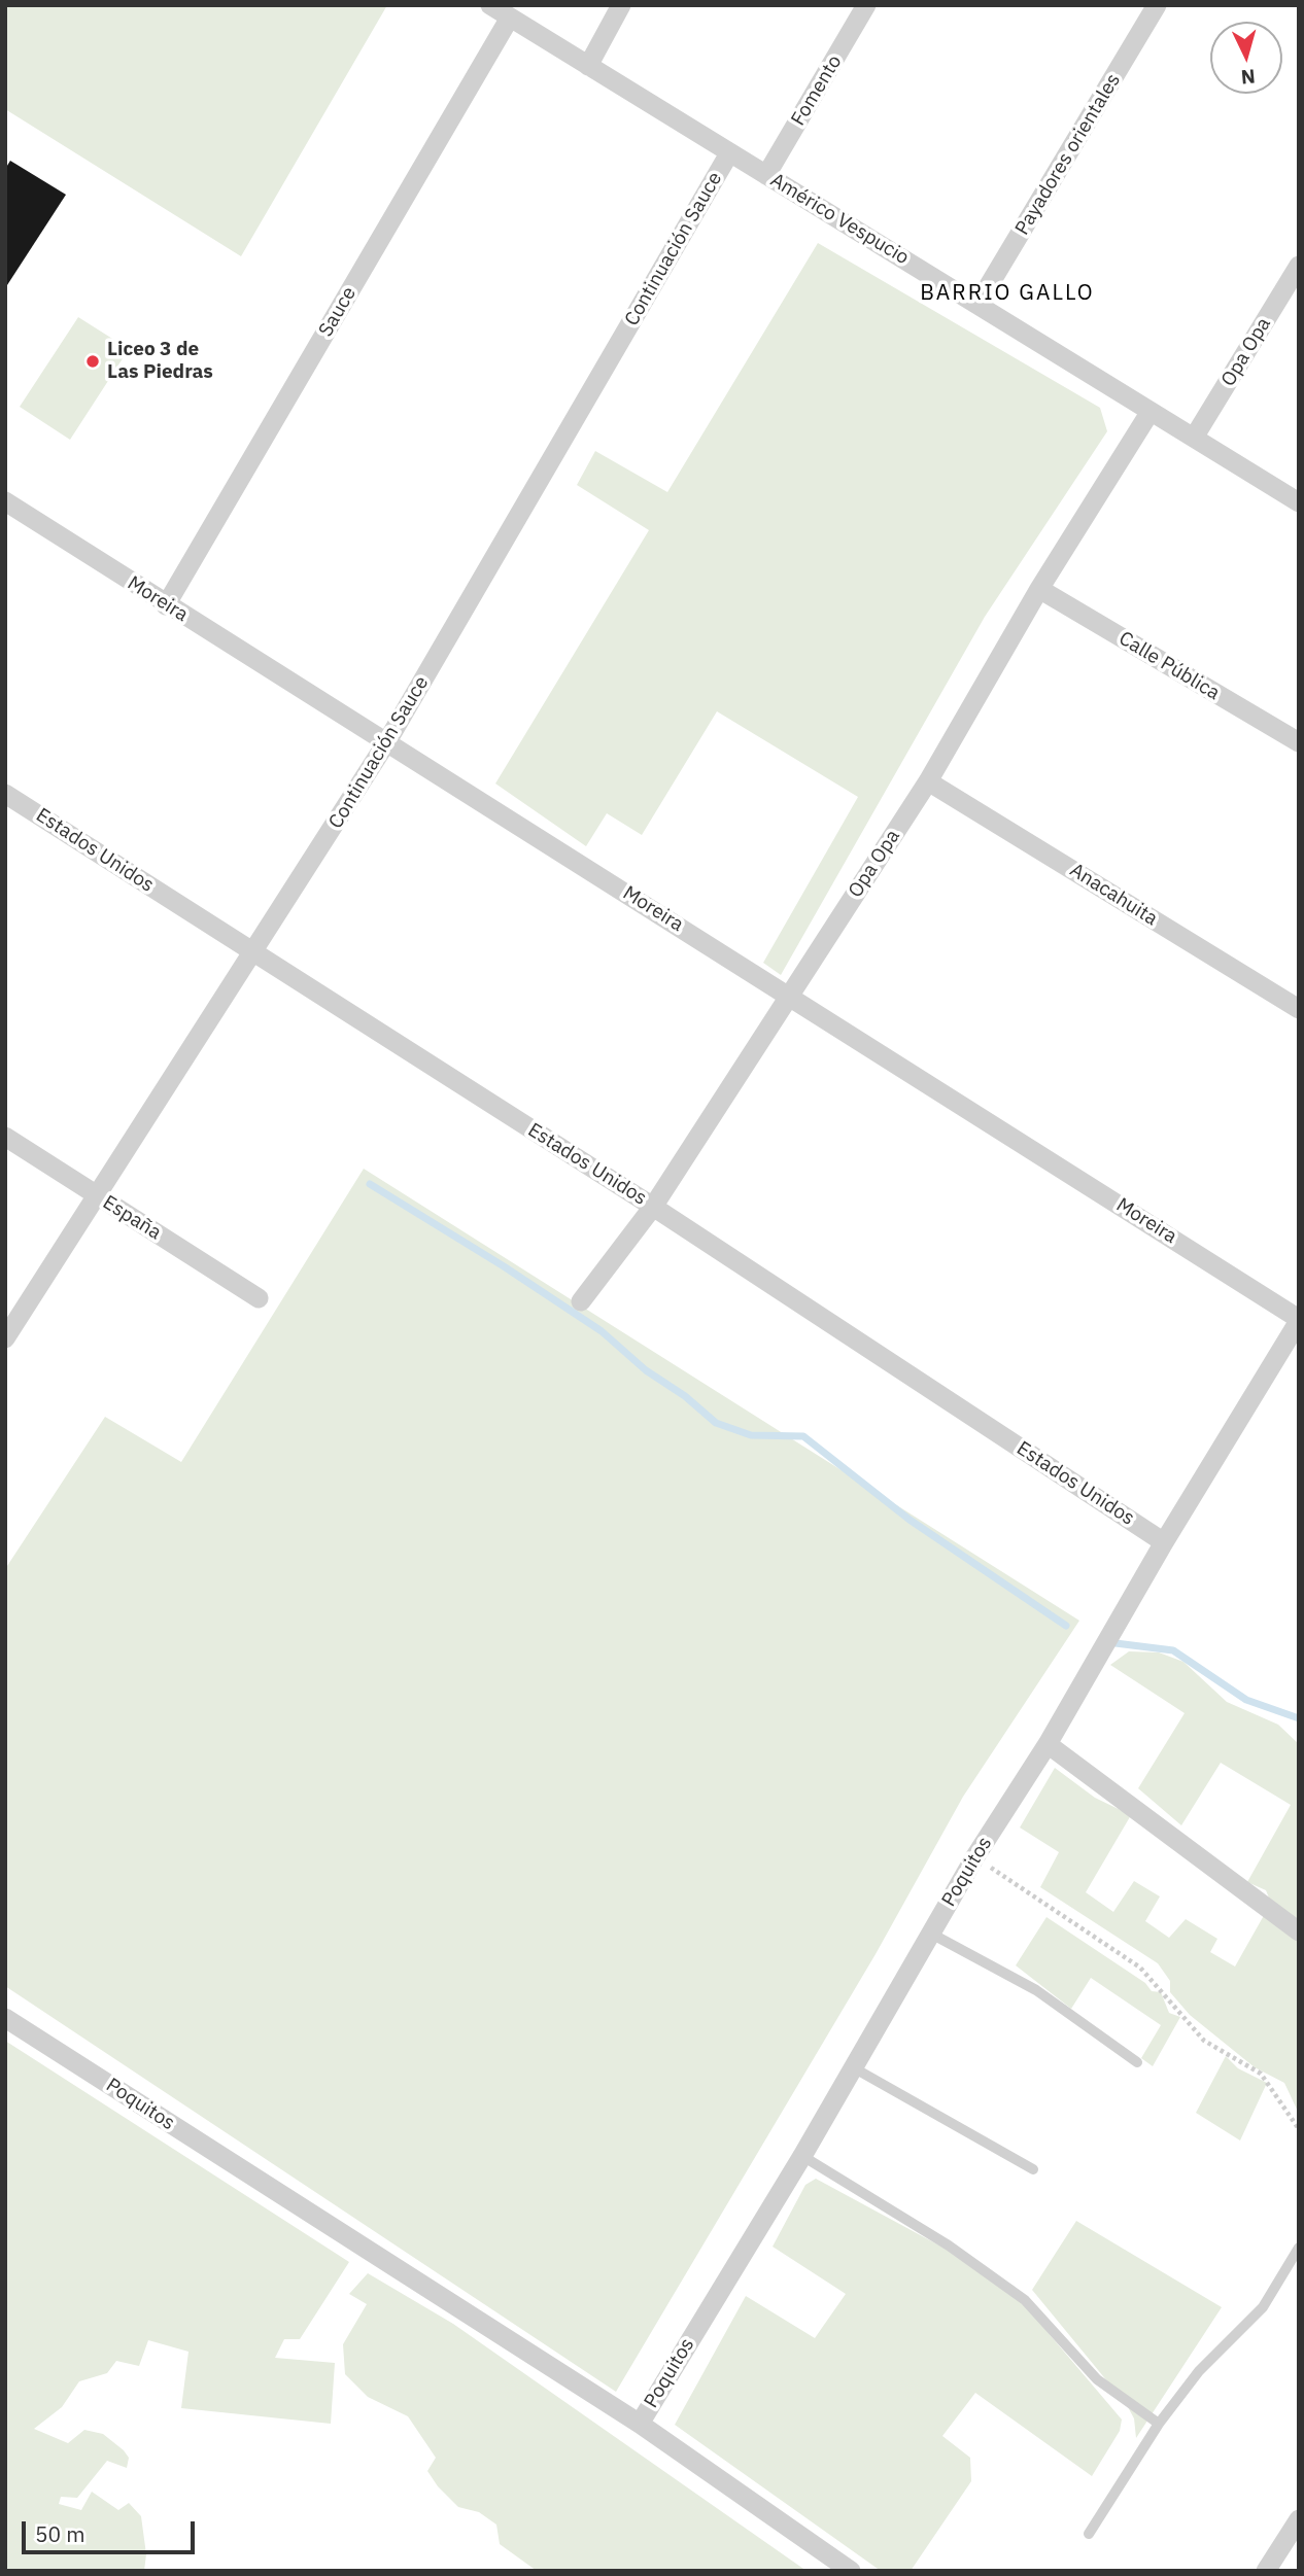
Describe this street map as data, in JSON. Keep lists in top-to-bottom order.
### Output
{
  "streets": {
    "street": [
      "Fomento",
      "Payadores orientales",
      "Américo Vespucio",
      "Continuación Sauce",
      "Sauce",
      "Opa Opa",
      "Moreira",
      "Calle Pública",
      "Estados Unidos",
      "Anacahuita",
      "España",
      "Poquitos"
    ]
  },
  "crossings": [
    ["Fomento", "Américo Vespucio"],
    ["Payadores orientales", "Américo Vespucio"],
    ["Américo Vespucio", "Continuación Sauce"],
    ["Américo Vespucio", "Sauce"],
    ["Américo Vespucio", "Opa Opa"],
    ["Continuación Sauce", "Moreira"],
    ["Continuación Sauce", "Estados Unidos"],
    ["Continuación Sauce", "España"],
    ["Sauce", "Moreira"],
    ["Opa Opa", "Moreira"],
    ["Opa Opa", "Calle Pública"],
    ["Opa Opa", "Estados Unidos"],
    ["Opa Opa", "Anacahuita"],
    ["Moreira", "Poquitos"],
    ["Estados Unidos", "Poquitos"]
  ],
  "districts": ["BARRIO GALLO"],
  "places": ["Liceo 3 de Las Piedras"],
  "scale_bar": "50 m",
  "north": "bottom"
}
